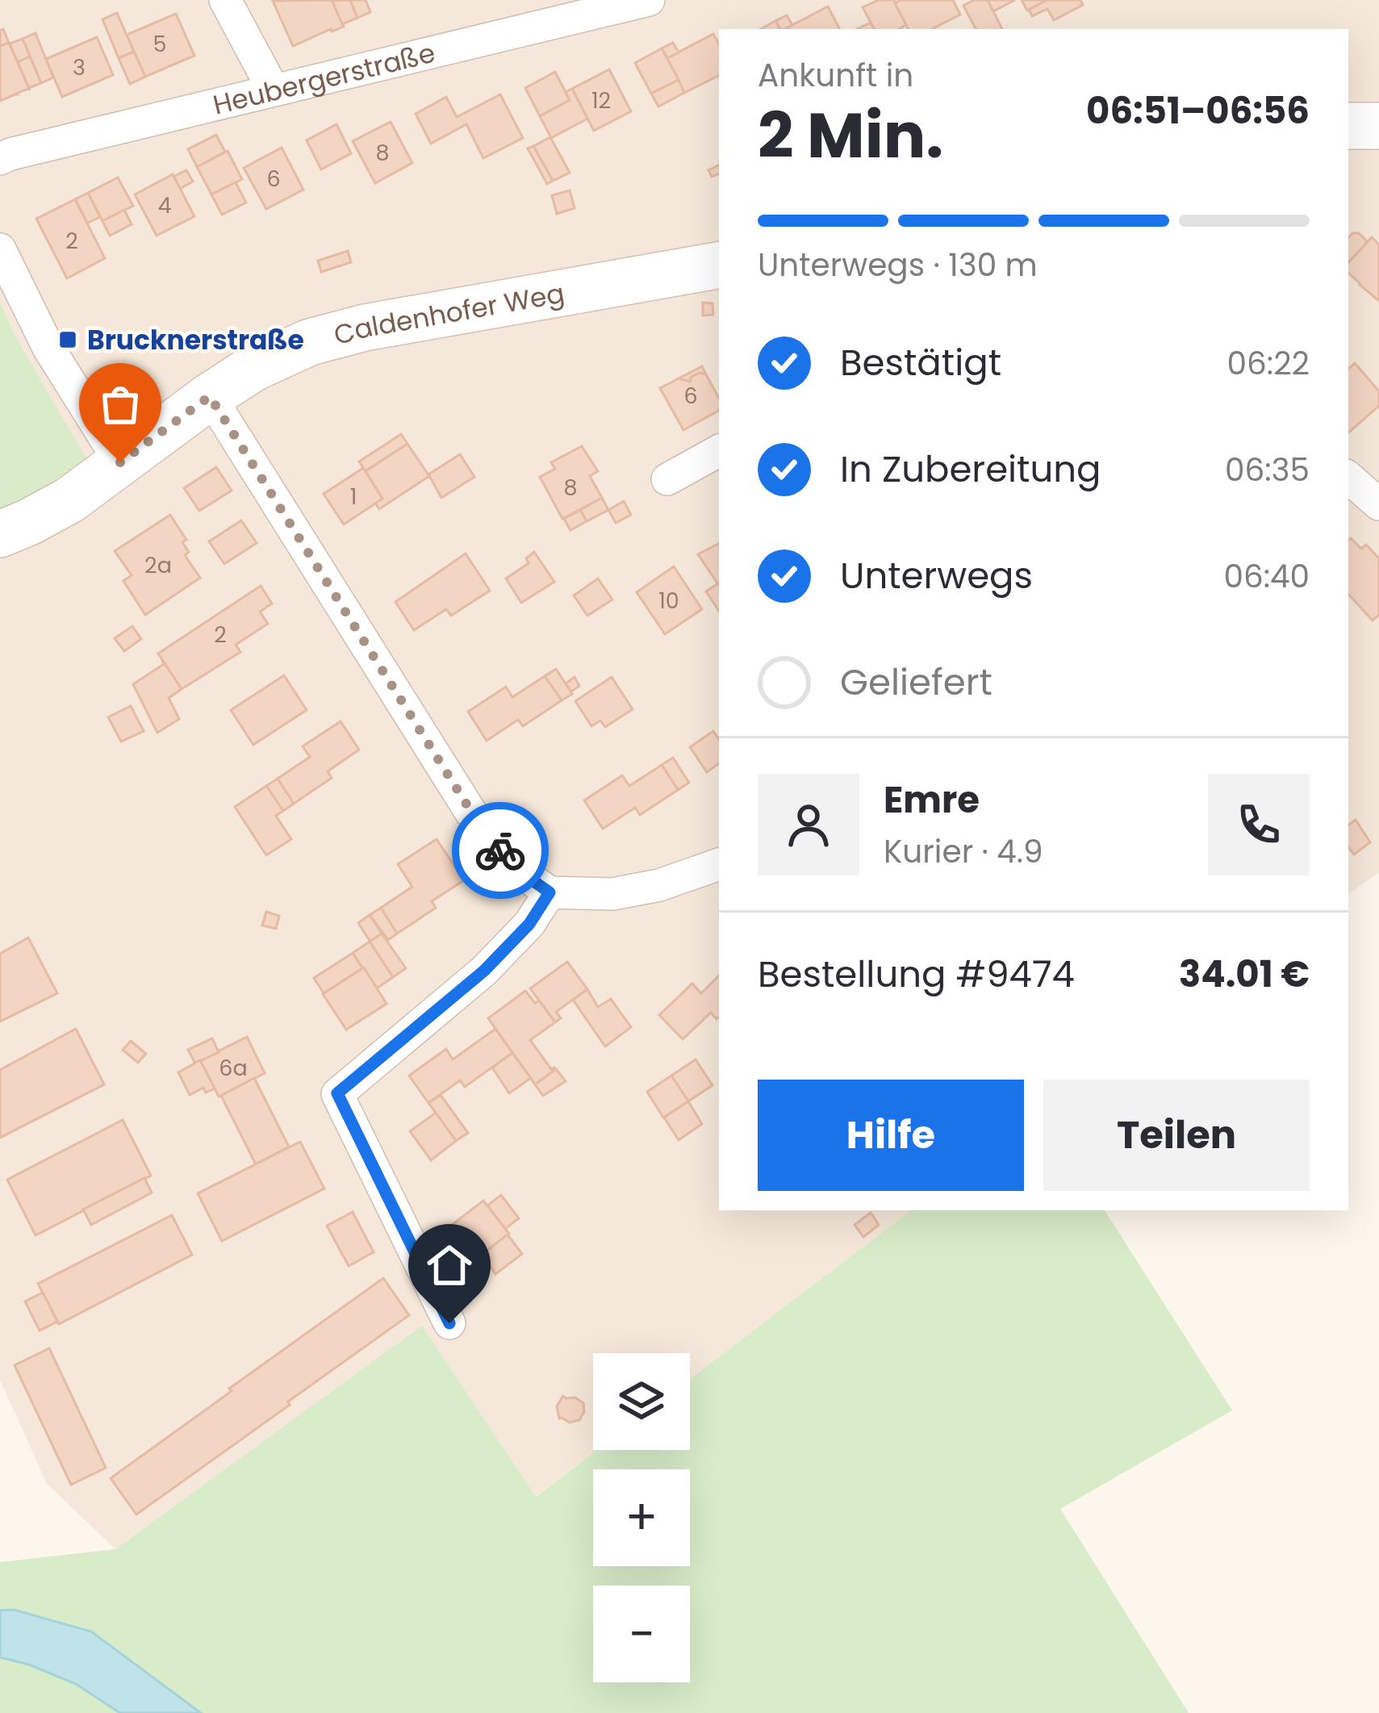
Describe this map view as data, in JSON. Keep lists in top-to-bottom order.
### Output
{
  "streets": {
    "main road": ["Caldenhofer Weg"],
    "street": ["Heubergerstraße"]
  },
  "places": {
    "transit": ["Brucknerstraße"]
  },
  "house_numbers": [
    "5",
    "3",
    "12",
    "8",
    "6",
    "4",
    "2",
    "6",
    "8",
    "1",
    "2a",
    "10",
    "2",
    "6a"
  ],
  "page": {
    "heading": ["2 Min.", "Ankunft in", "06:51–06:56"],
    "panel": [
      "Emre",
      "Kurier · 4.9",
      "Bestellung #9474",
      "34.01 €"
    ],
    "bar": "Unterwegs · 130 m",
    "list": [
      ["Bestätigt", "06:22"],
      ["In Zubereitung", "06:35"],
      ["Unterwegs", "06:40"],
      "Geliefert"
    ],
    "buttons": ["Hilfe", "Teilen"],
    "map_buttons": ["+", "−"]
  }
}
